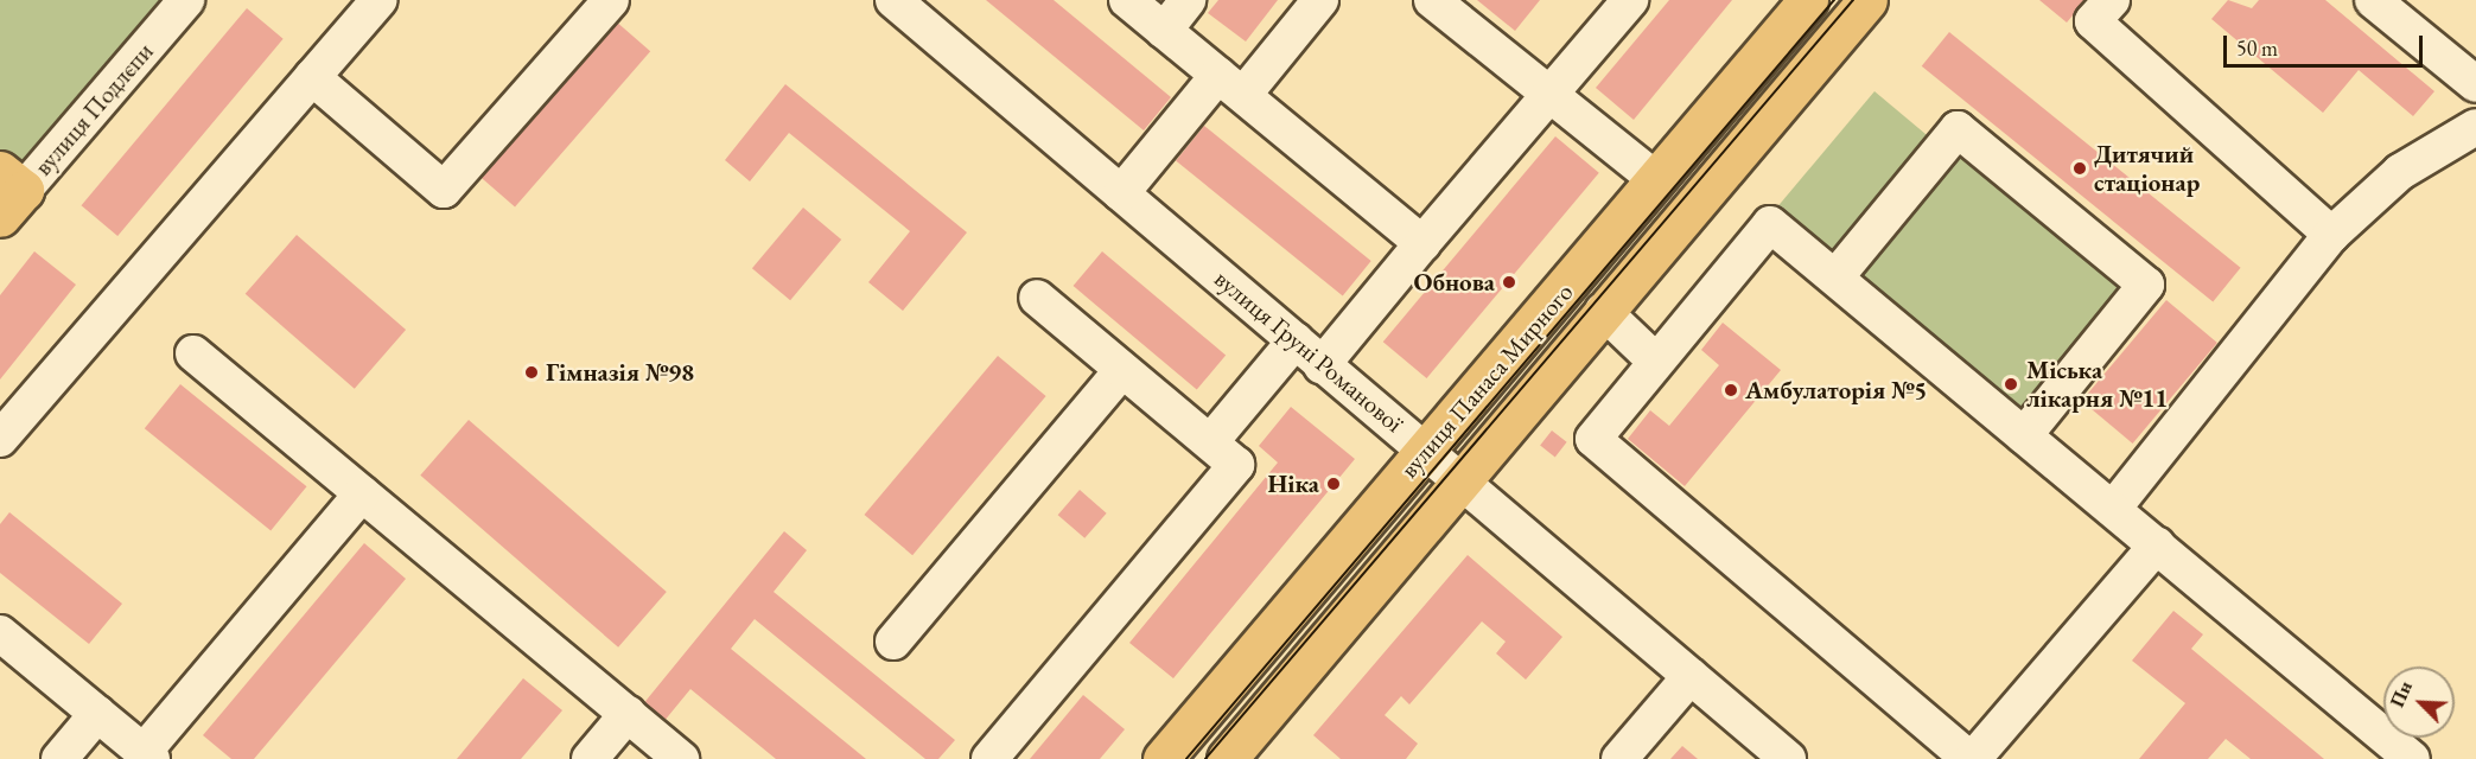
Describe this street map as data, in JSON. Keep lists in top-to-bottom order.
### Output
{
  "streets": {
    "main road": ["вулиця Панаса Мирного"],
    "street": ["вулиця Подлєпи", "вулиця Груні Романової"]
  },
  "crossings": [
    ["вулиця Груні Романової", "вулиця Панаса Мирного"]
  ],
  "places": [
    "Дитячий стаціонар",
    "Обнова",
    "Гімназія №98",
    "Міська лікарня №11",
    "Амбулаторія №5",
    "Ніка"
  ],
  "scale_bar": "50 m",
  "north": "top left"
}
